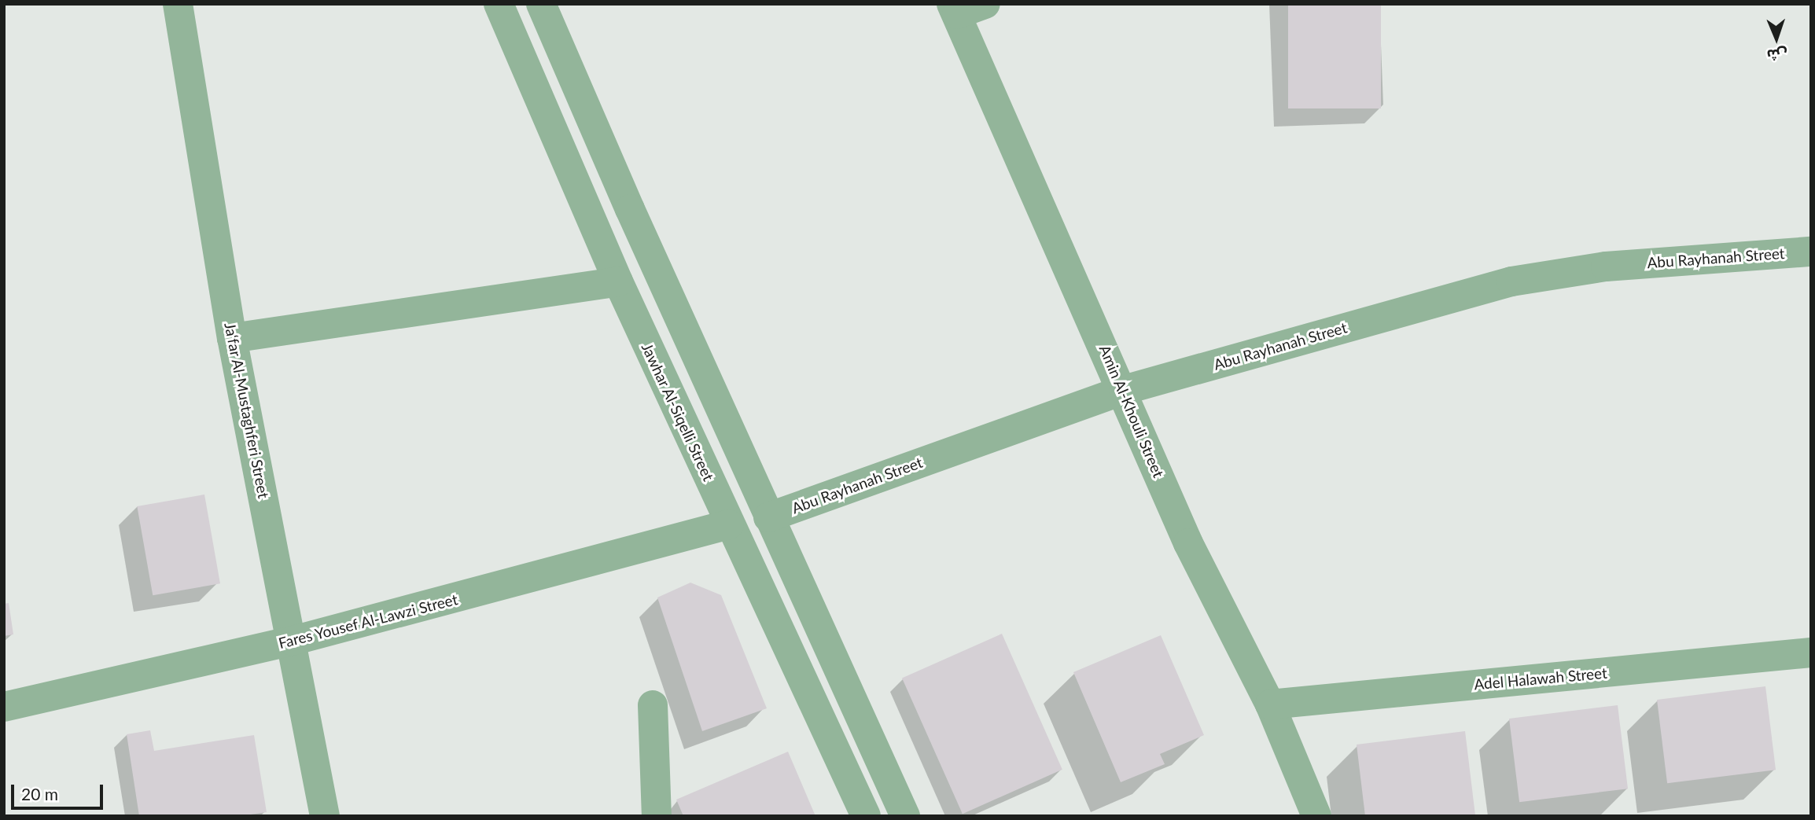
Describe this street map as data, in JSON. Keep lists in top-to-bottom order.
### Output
{
  "streets": {
    "street": [
      "Abu Rayhanah Street",
      "Ja‘far Al-Mustaghferi Street",
      "Amin Al-Khouli Street",
      "Jawhar Al-Siqelli Street",
      "Fares Yousef Al-Lawzi Street",
      "Adel Halawah Street"
    ]
  },
  "crossings": [
    ["Abu Rayhanah Street", "Amin Al-Khouli Street"],
    ["Ja‘far Al-Mustaghferi Street", "Fares Yousef Al-Lawzi Street"],
    ["Amin Al-Khouli Street", "Adel Halawah Street"],
    ["Jawhar Al-Siqelli Street", "Fares Yousef Al-Lawzi Street"]
  ],
  "scale_bar": "20 m",
  "north": "bottom"
}
